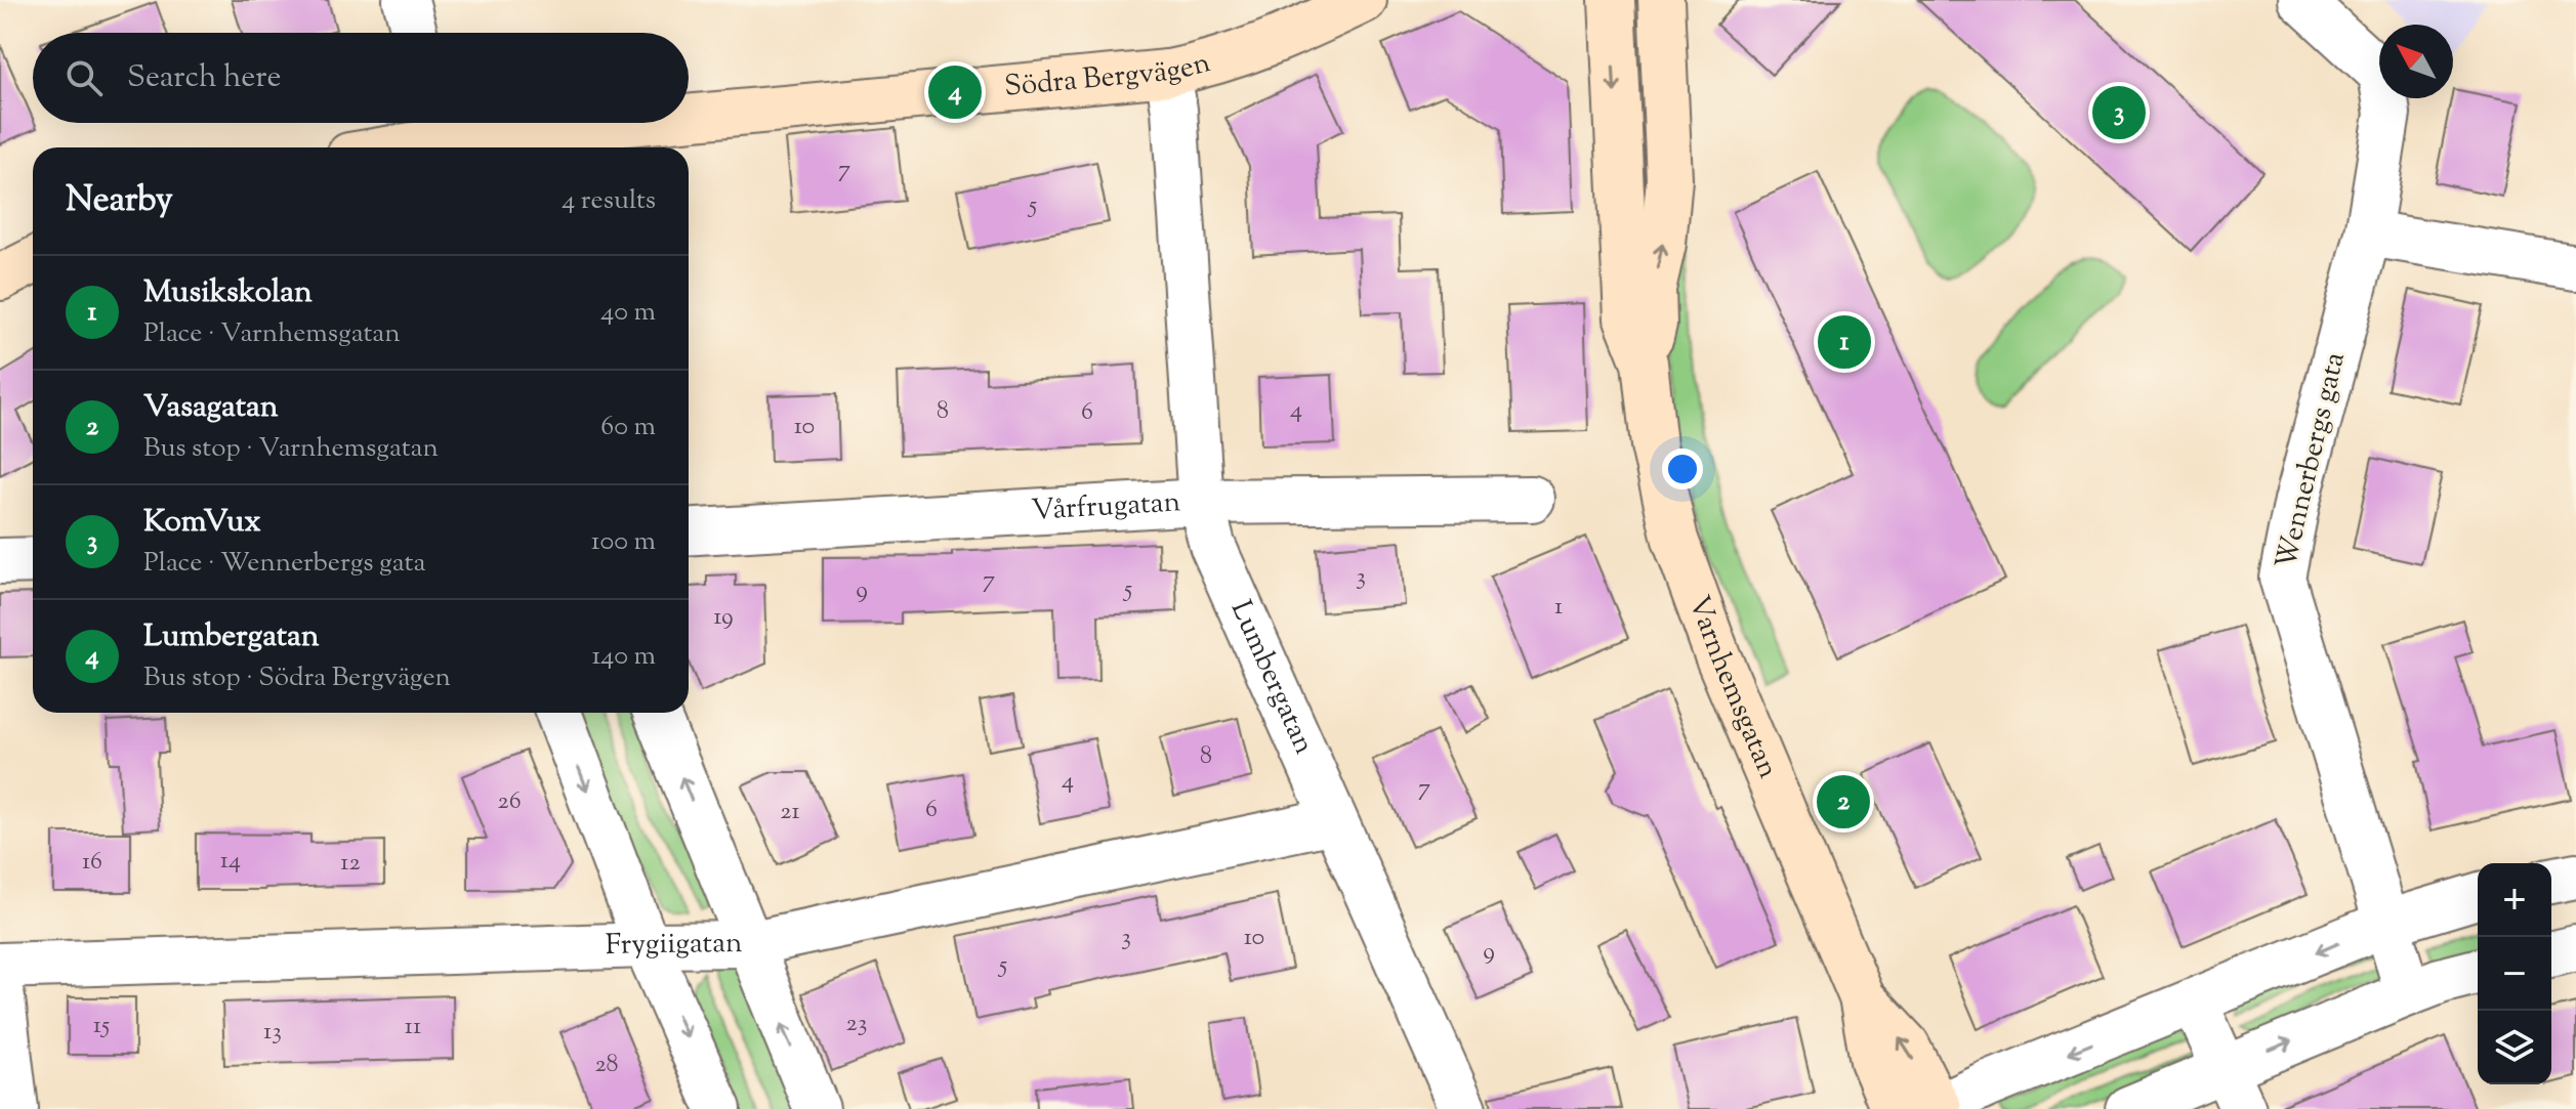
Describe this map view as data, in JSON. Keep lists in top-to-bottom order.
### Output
{
  "streets": {
    "main road": ["Södra Bergvägen", "Varnhemsgatan"],
    "street": [
      "Wennerbergs gata",
      "Vårfrugatan",
      "Lumbergatan",
      "Frygiigatan"
    ]
  },
  "crossings": [
    ["Södra Bergvägen", "Lumbergatan"],
    ["Vårfrugatan", "Lumbergatan"],
    ["Lumbergatan", "Frygiigatan"]
  ],
  "house_numbers": [
    "7",
    "5",
    "4",
    "8",
    "6",
    "10",
    "3",
    "7",
    "5",
    "9",
    "1",
    "19",
    "8",
    "4",
    "7",
    "26",
    "6",
    "21",
    "14",
    "16",
    "12",
    "3",
    "10",
    "9",
    "5",
    "23",
    "15",
    "11",
    "13",
    "28"
  ],
  "north": "top left",
  "page": {
    "search": "Search here",
    "pins": [
      "4",
      "3",
      "1",
      "2"
    ],
    "heading": ["Nearby", "4 results"],
    "list": [
      {
        "mark": "1",
        "name": "Musikskolan",
        "note": "Place · Varnhemsgatan",
        "value": "40 m"
      },
      {
        "mark": "2",
        "name": "Vasagatan",
        "note": "Bus stop · Varnhemsgatan",
        "value": "60 m"
      },
      {
        "mark": "3",
        "name": "KomVux",
        "note": "Place · Wennerbergs gata",
        "value": "100 m"
      },
      {
        "mark": "4",
        "name": "Lumbergatan",
        "note": "Bus stop · Södra Bergvägen",
        "value": "140 m"
      }
    ],
    "map_buttons": ["+", "−"]
  }
}
